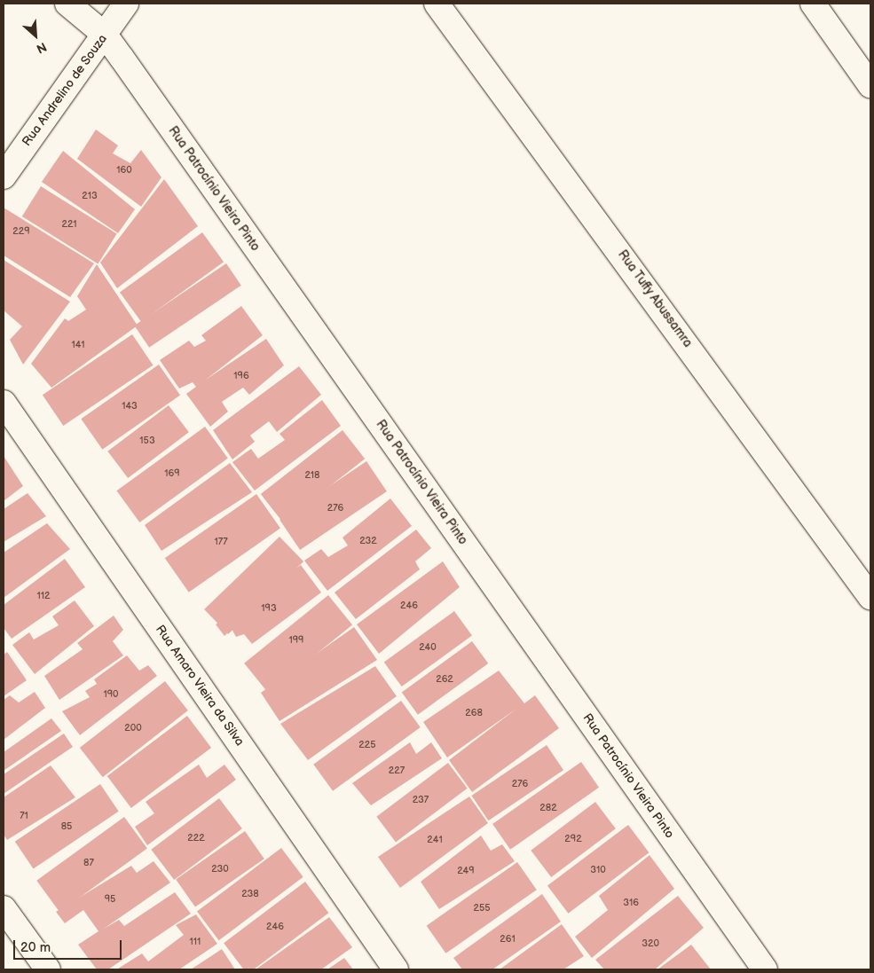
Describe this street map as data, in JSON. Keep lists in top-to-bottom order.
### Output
{
  "streets": {
    "street": [
      "Rua Andrelino de Souza",
      "Rua Patrocínio Vieira Pinto",
      "Rua Tuffy Abussamra",
      "Rua Amaro Vieira da Silva"
    ]
  },
  "crossings": [
    ["Rua Andrelino de Souza", "Rua Patrocínio Vieira Pinto"]
  ],
  "house_numbers": [
    "160",
    "213",
    "221",
    "229",
    "141",
    "196",
    "143",
    "153",
    "169",
    "218",
    "276",
    "232",
    "177",
    "112",
    "246",
    "193",
    "199",
    "240",
    "262",
    "190",
    "268",
    "200",
    "225",
    "227",
    "276",
    "237",
    "282",
    "71",
    "85",
    "222",
    "292",
    "241",
    "87",
    "230",
    "310",
    "249",
    "238",
    "95",
    "316",
    "255",
    "246",
    "261",
    "111",
    "320"
  ],
  "scale_bar": "20 m",
  "north": "bottom right"
}
